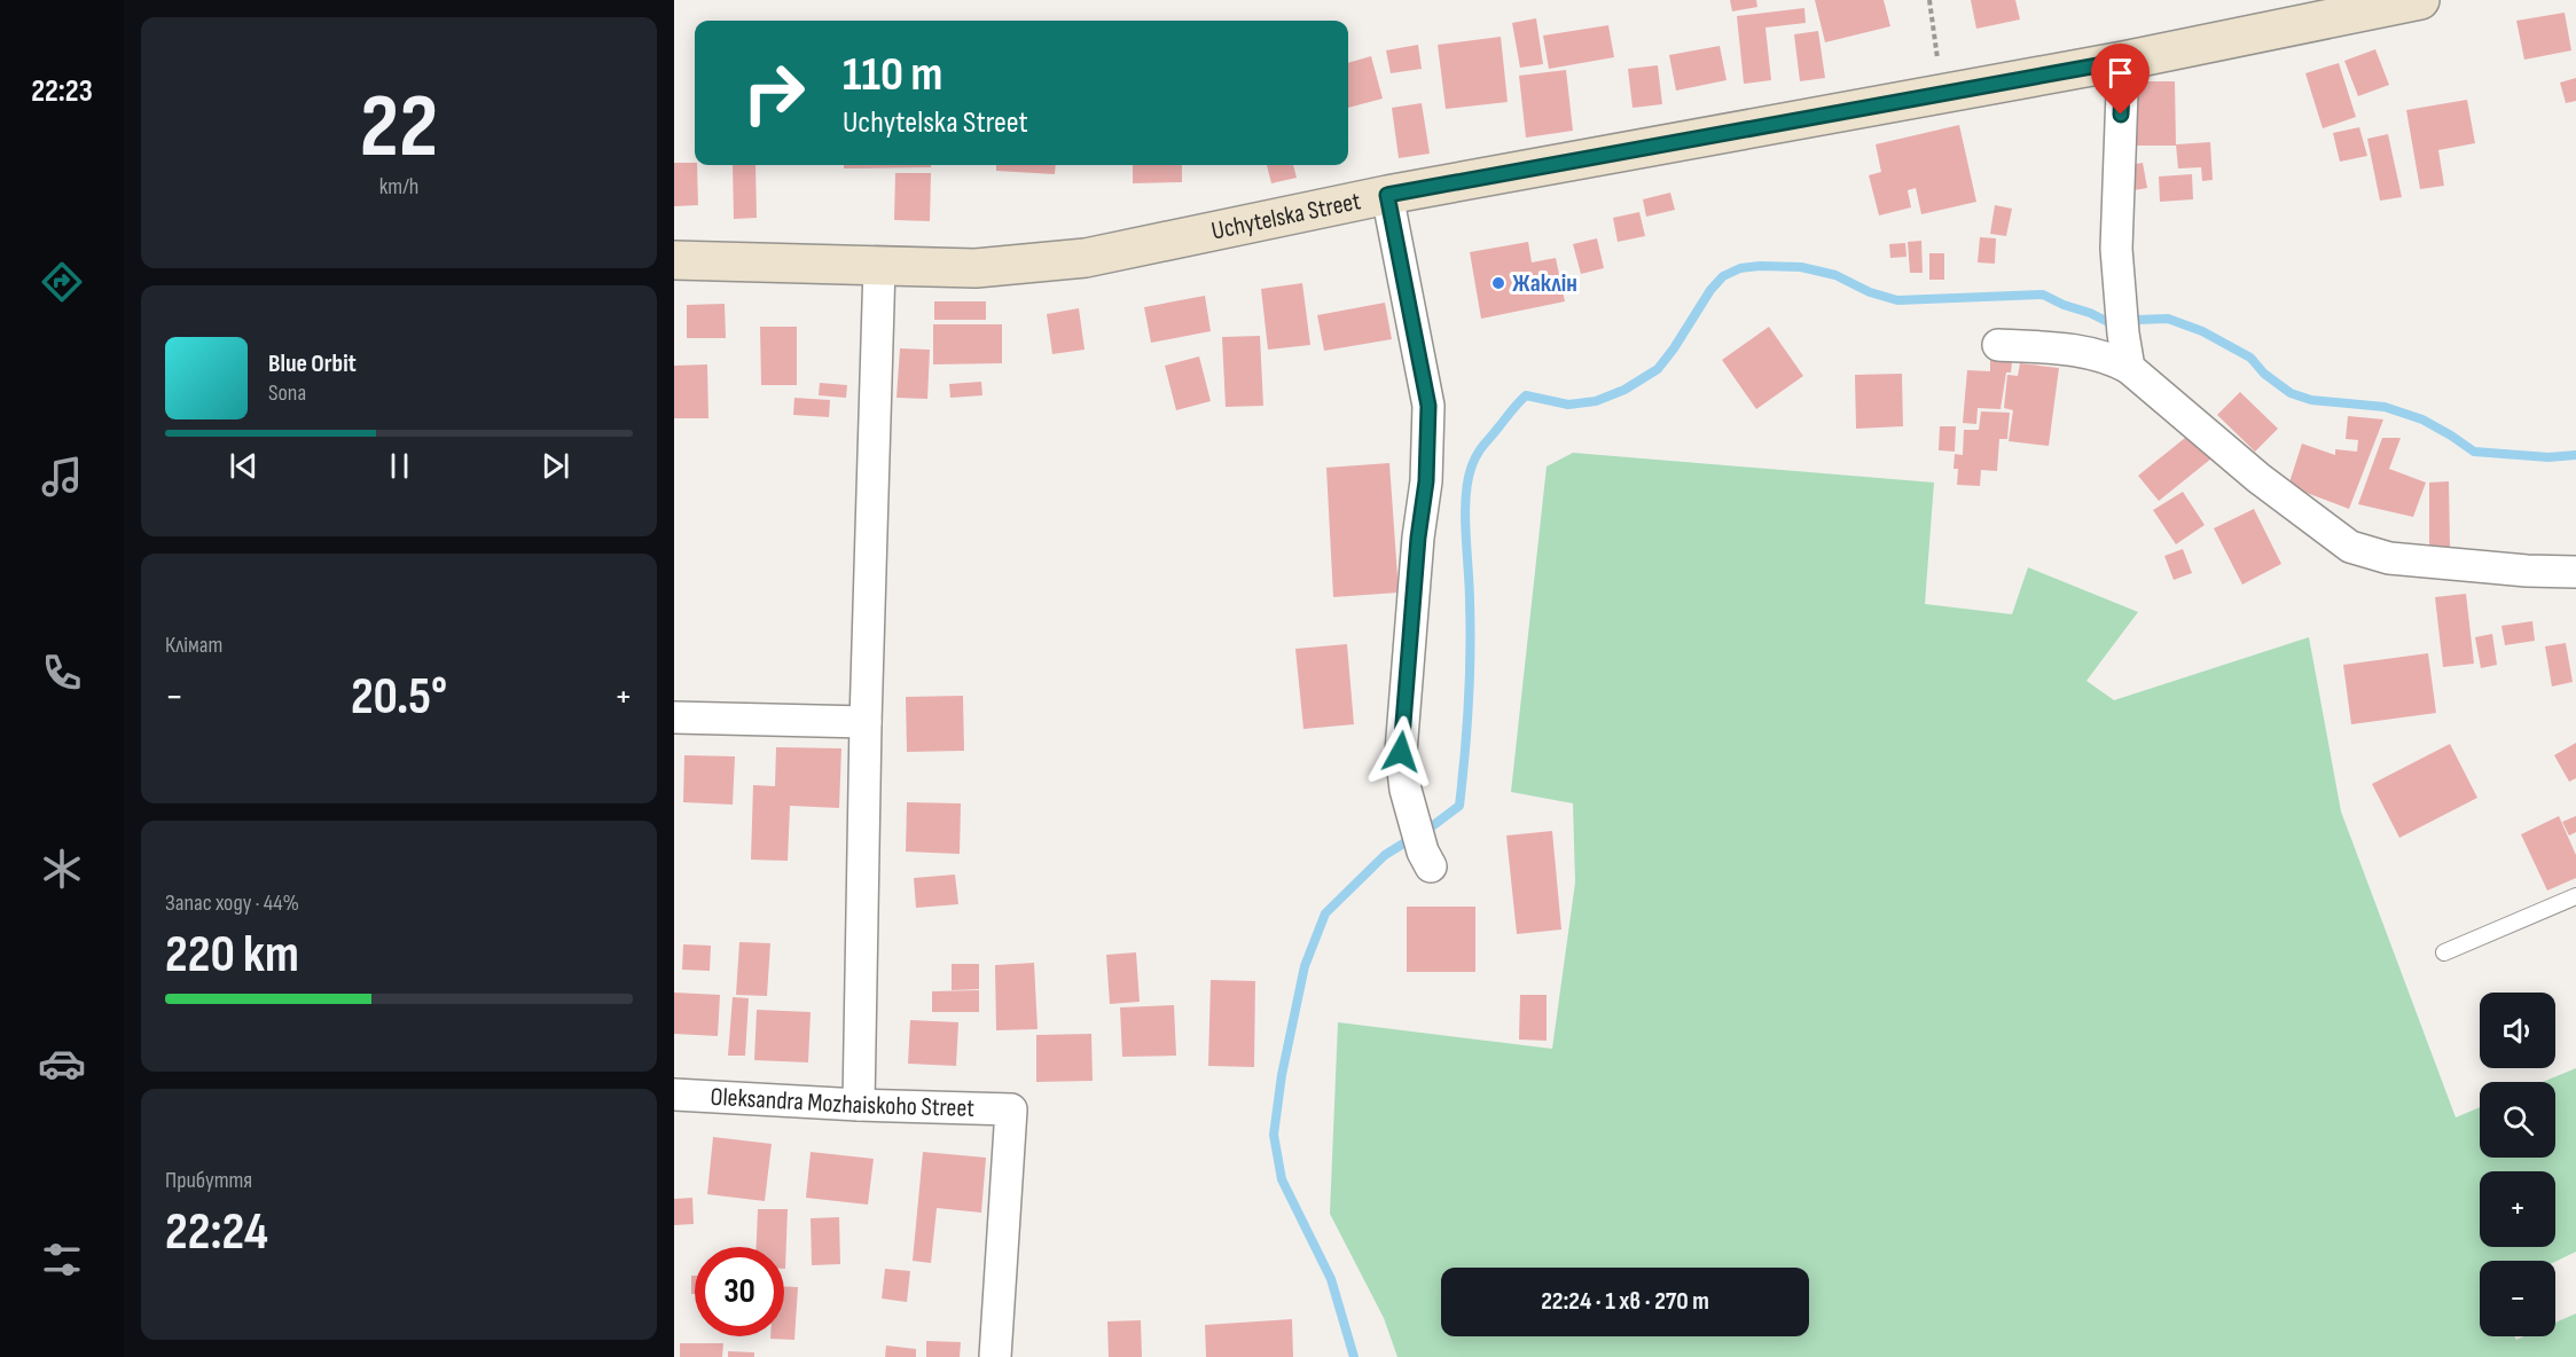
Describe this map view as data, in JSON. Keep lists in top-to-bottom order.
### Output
{
  "streets": {
    "main road": ["Uchytelska Street"],
    "street": ["Oleksandra Mozhaiskoho Street"]
  },
  "places": ["Жаклін"],
  "page": {
    "tabs": "22:23",
    "tile": [
      ["22", "km/h"],
      "Клімат",
      ["Запас ходу · 44%", "220 km"],
      ["Прибуття", "22:24"]
    ],
    "turn": ["110 m", "Uchytelska Street"],
    "song": ["Blue Orbit", "Sona"],
    "heat": ["−", "20.5°", "+"],
    "map_buttons": ["+", "−"],
    "limit": "30",
    "trip": "22:24 · 1 хв · 270 m"
  }
}
